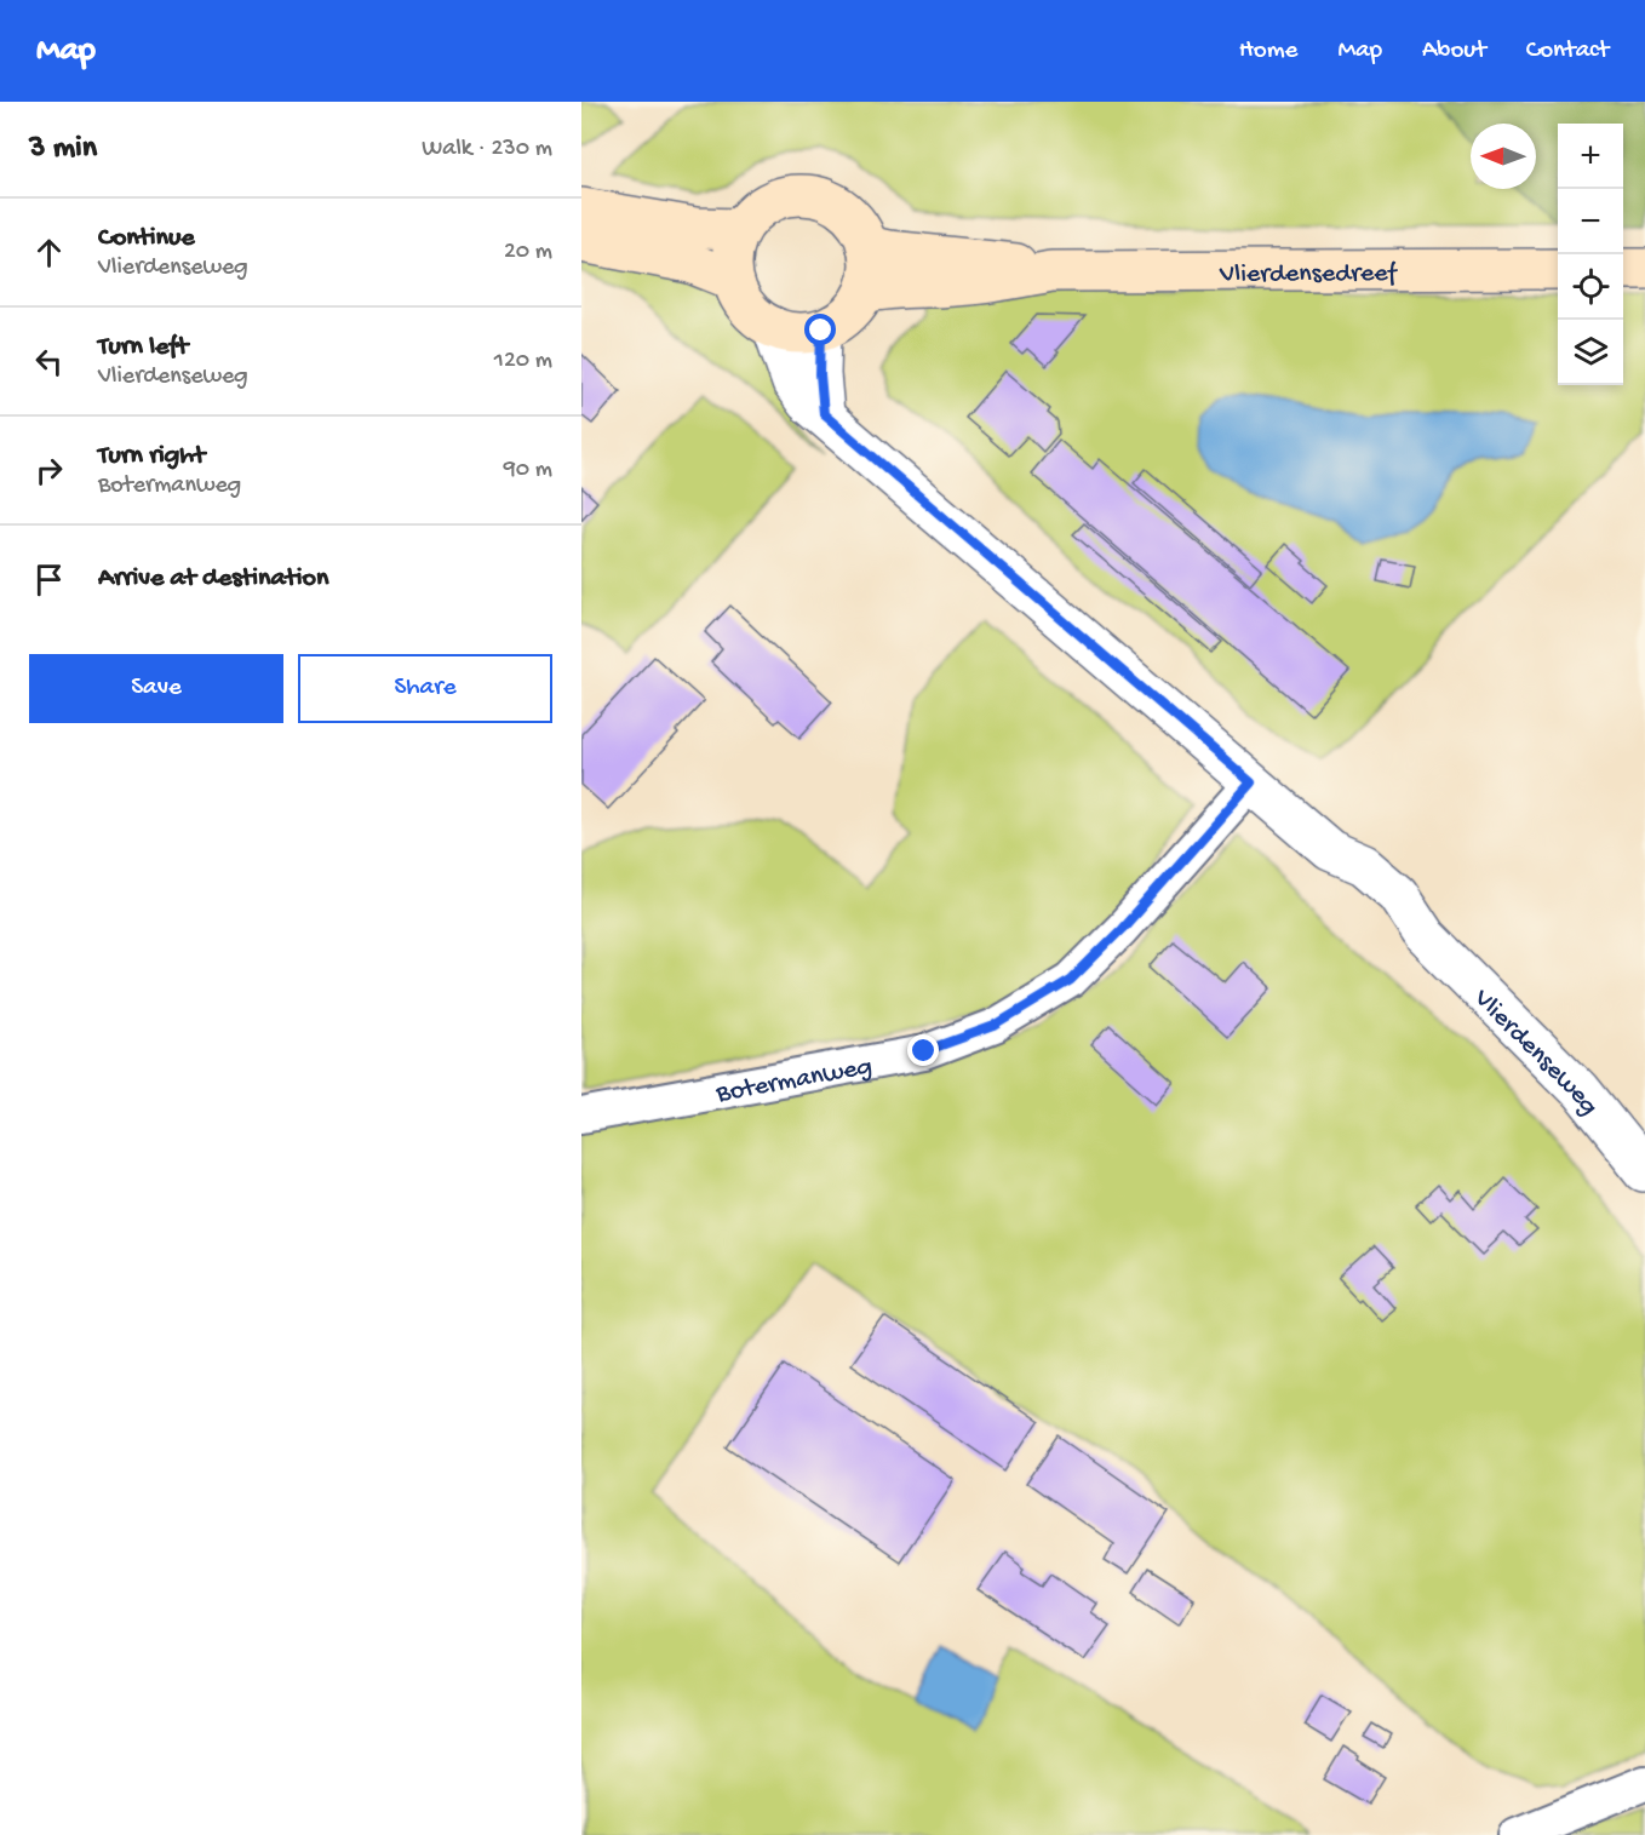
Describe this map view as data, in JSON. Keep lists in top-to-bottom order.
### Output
{
  "streets": {
    "main road": ["Vlierdensedreef"],
    "street": ["Vlierdenseweg", "Botermanweg"]
  },
  "crossings": [
    ["Vlierdensedreef", "Vlierdenseweg"],
    ["Vlierdenseweg", "Botermanweg"]
  ],
  "north": "left",
  "page": {
    "header": "Map",
    "nav": [
      "Home",
      "Map",
      "About",
      "Contact"
    ],
    "heading": ["3 min", "Walk · 230 m"],
    "map_buttons": ["+", "−"],
    "list": [
      ["Continue", "Vlierdenseweg", "20 m"],
      ["Turn left", "Vlierdenseweg", "120 m"],
      ["Turn right", "Botermanweg", "90 m"],
      "Arrive at destination"
    ],
    "buttons": ["Save", "Share"]
  }
}
